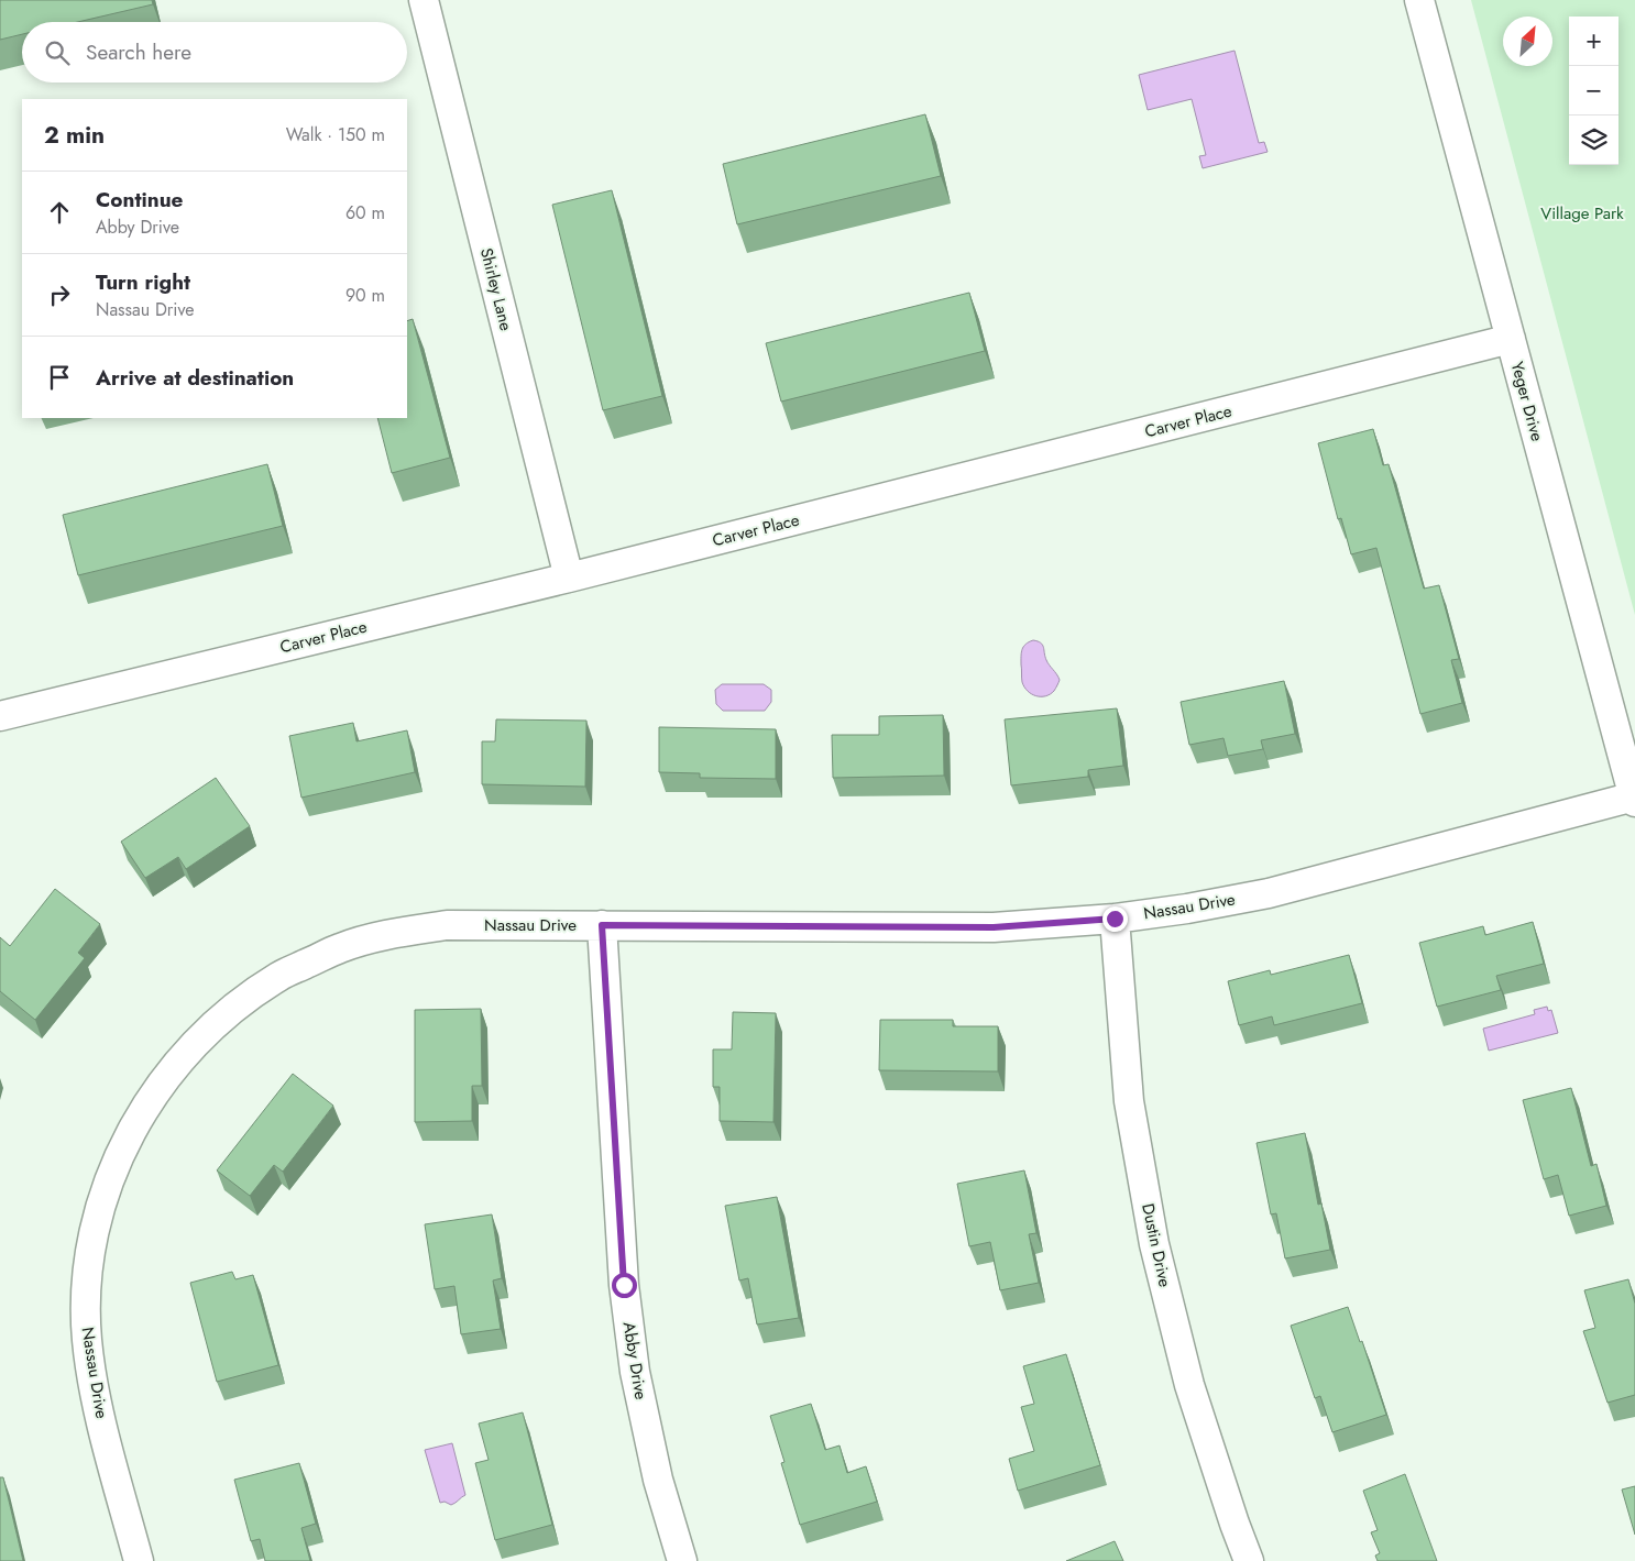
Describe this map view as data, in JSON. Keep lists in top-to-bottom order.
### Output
{
  "streets": {
    "street": [
      "Shirley Lane",
      "Yeger Drive",
      "Carver Place",
      "Nassau Drive",
      "Dustin Drive",
      "Abby Drive"
    ]
  },
  "crossings": [
    ["Shirley Lane", "Carver Place"],
    ["Yeger Drive", "Carver Place"],
    ["Yeger Drive", "Nassau Drive"],
    ["Nassau Drive", "Dustin Drive"],
    ["Nassau Drive", "Abby Drive"]
  ],
  "parks": ["Village Park"],
  "north": "top right",
  "page": {
    "map_buttons": ["+", "−"],
    "search": "Search here",
    "heading": ["2 min", "Walk · 150 m"],
    "list": [
      ["Continue", "Abby Drive", "60 m"],
      ["Turn right", "Nassau Drive", "90 m"],
      "Arrive at destination"
    ]
  }
}
